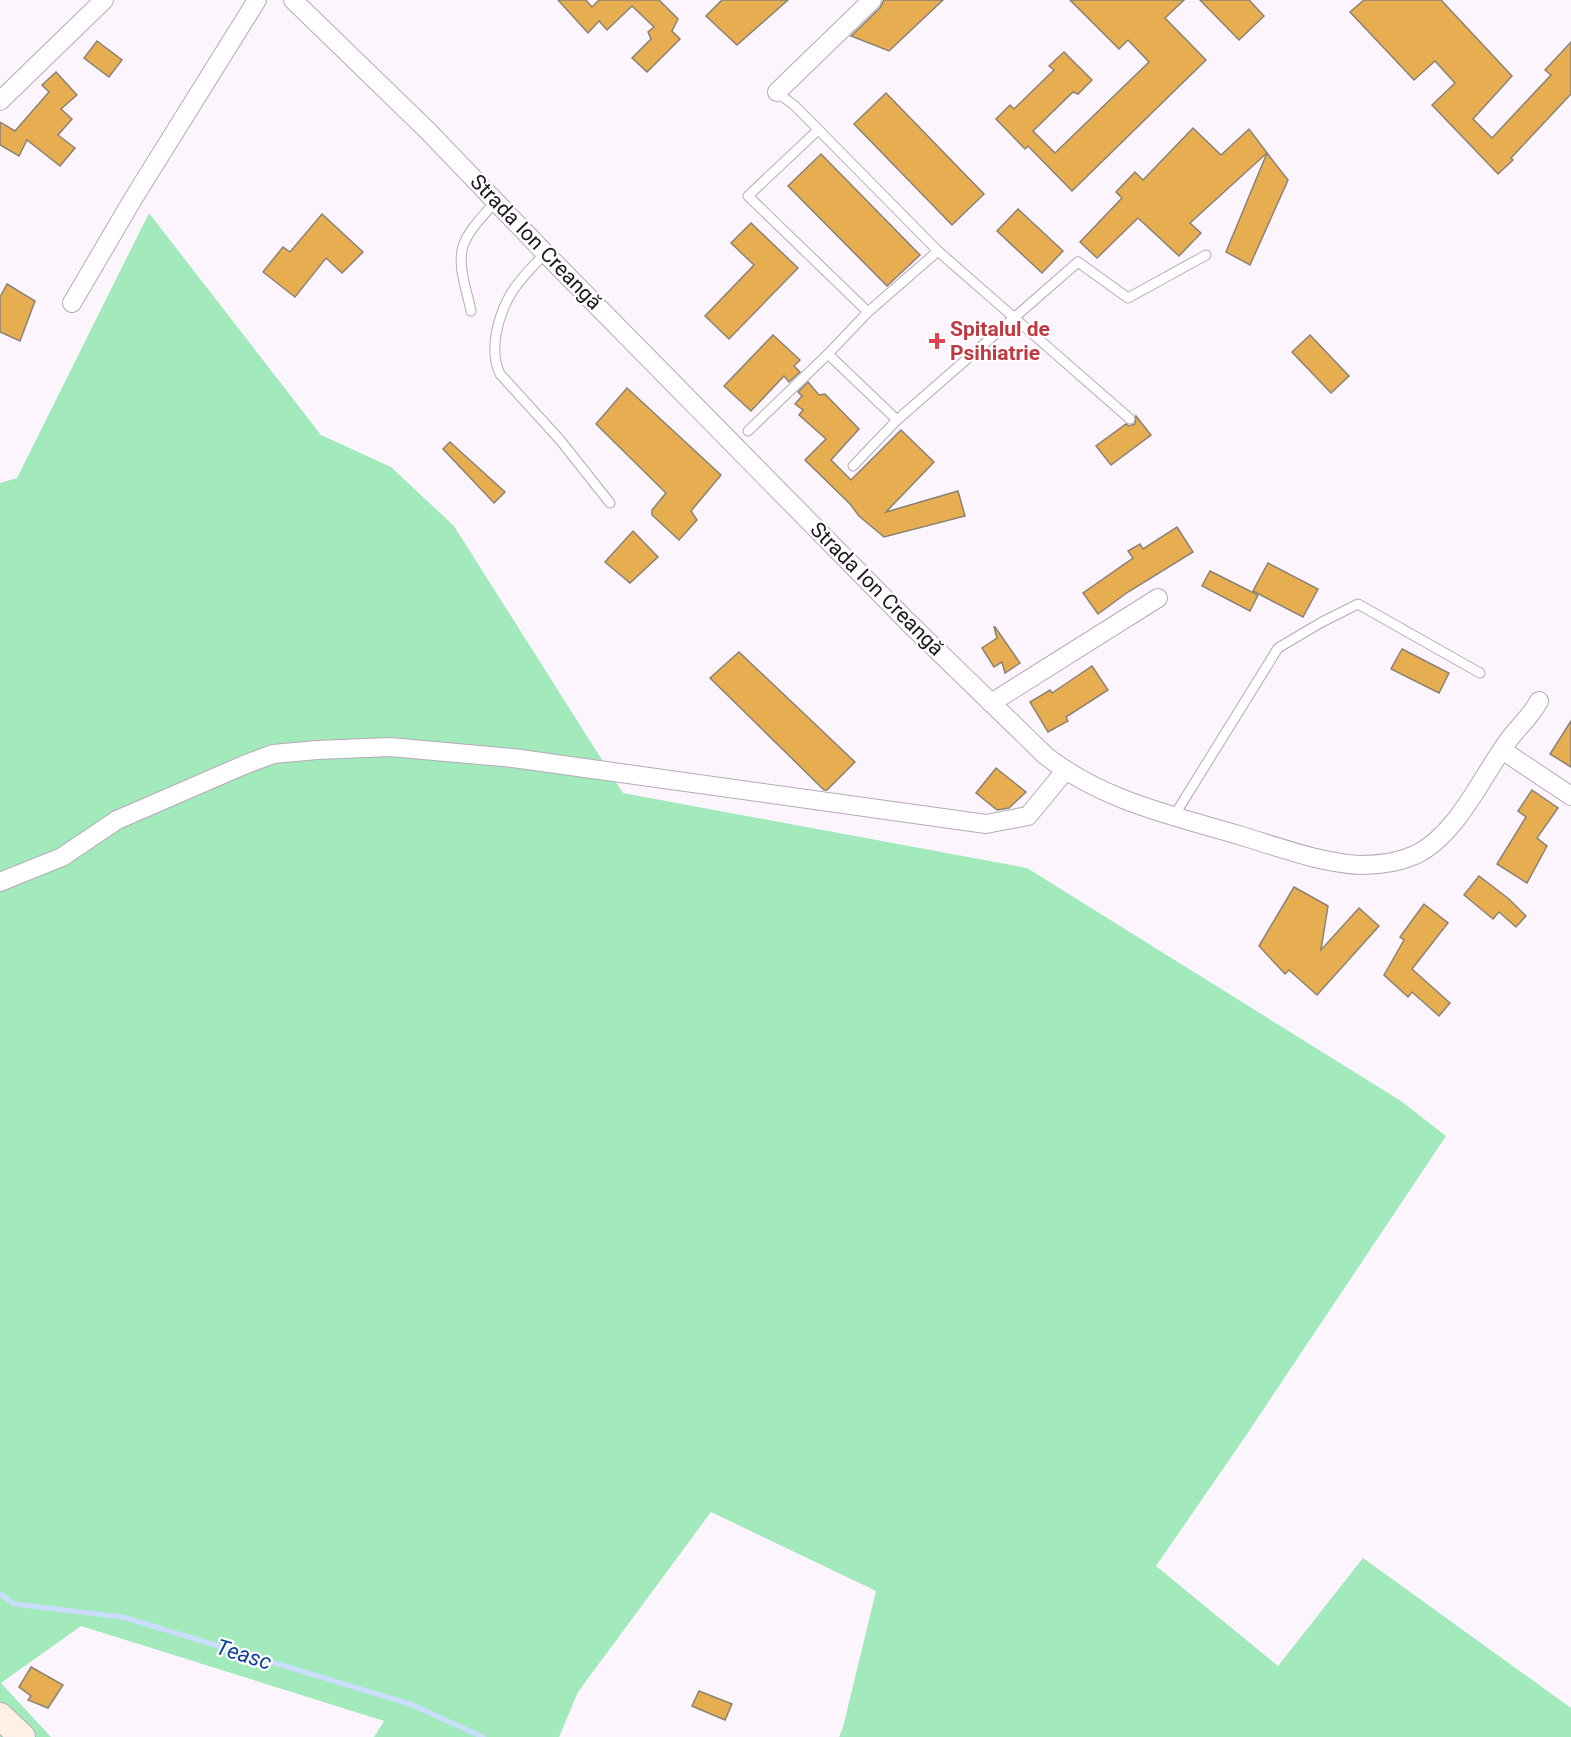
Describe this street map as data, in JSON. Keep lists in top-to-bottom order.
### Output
{
  "streets": {
    "street": ["Strada Ion Creangă"]
  },
  "water": ["Teasc"],
  "places": {
    "health": ["Spitalul de Psihiatrie"]
  }
}
